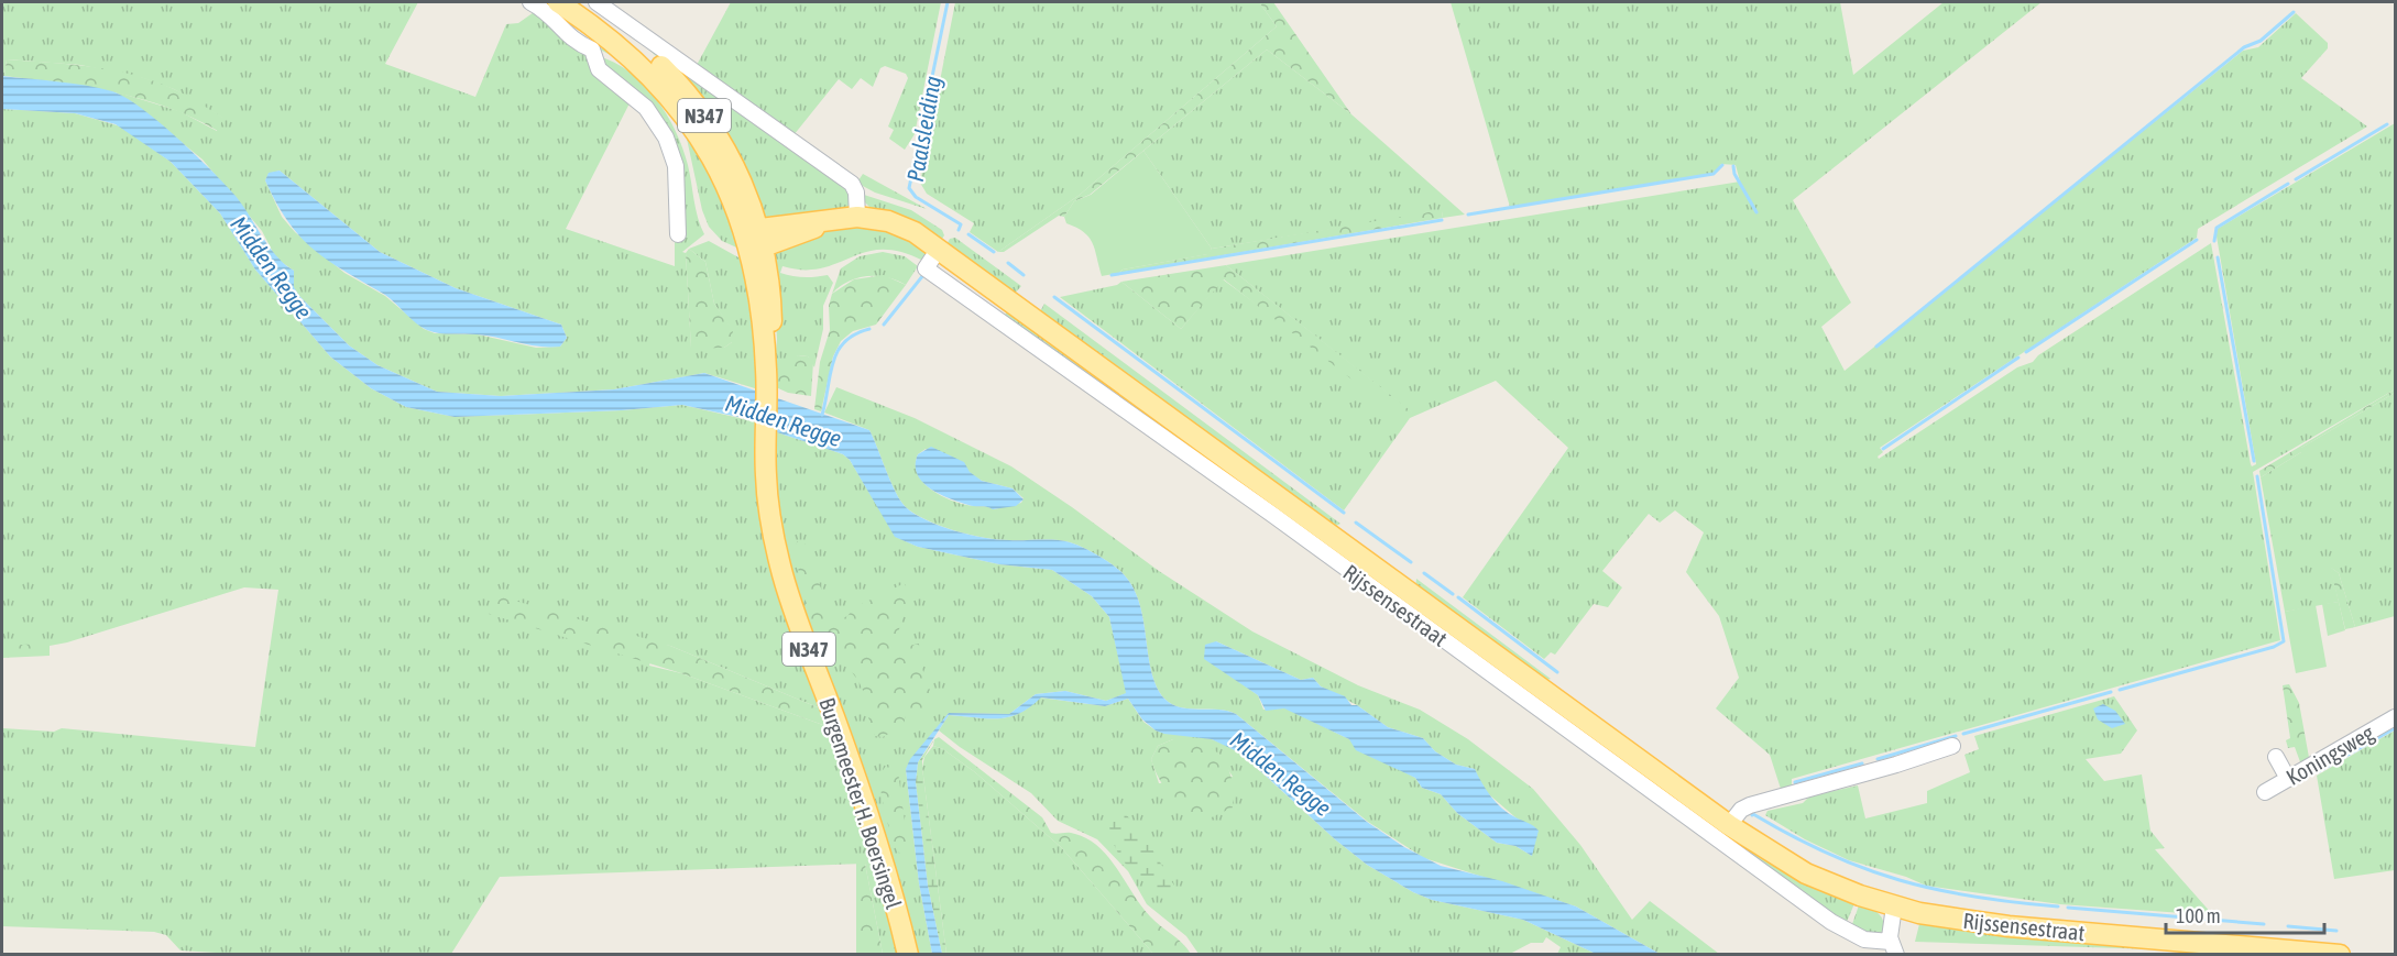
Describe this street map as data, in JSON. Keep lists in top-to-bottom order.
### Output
{
  "streets": {
    "main road": ["N347", "Rijssensestraat", "Burgemeester H. Boersingel"],
    "street": ["Koningsweg"]
  },
  "crossings": [
    ["N347", "Rijssensestraat"],
    ["N347", "Burgemeester H. Boersingel"],
    ["Rijssensestraat", "Burgemeester H. Boersingel"]
  ],
  "water": ["Paalsleiding", "Midden Regge"],
  "scale_bar": "100 m"
}
